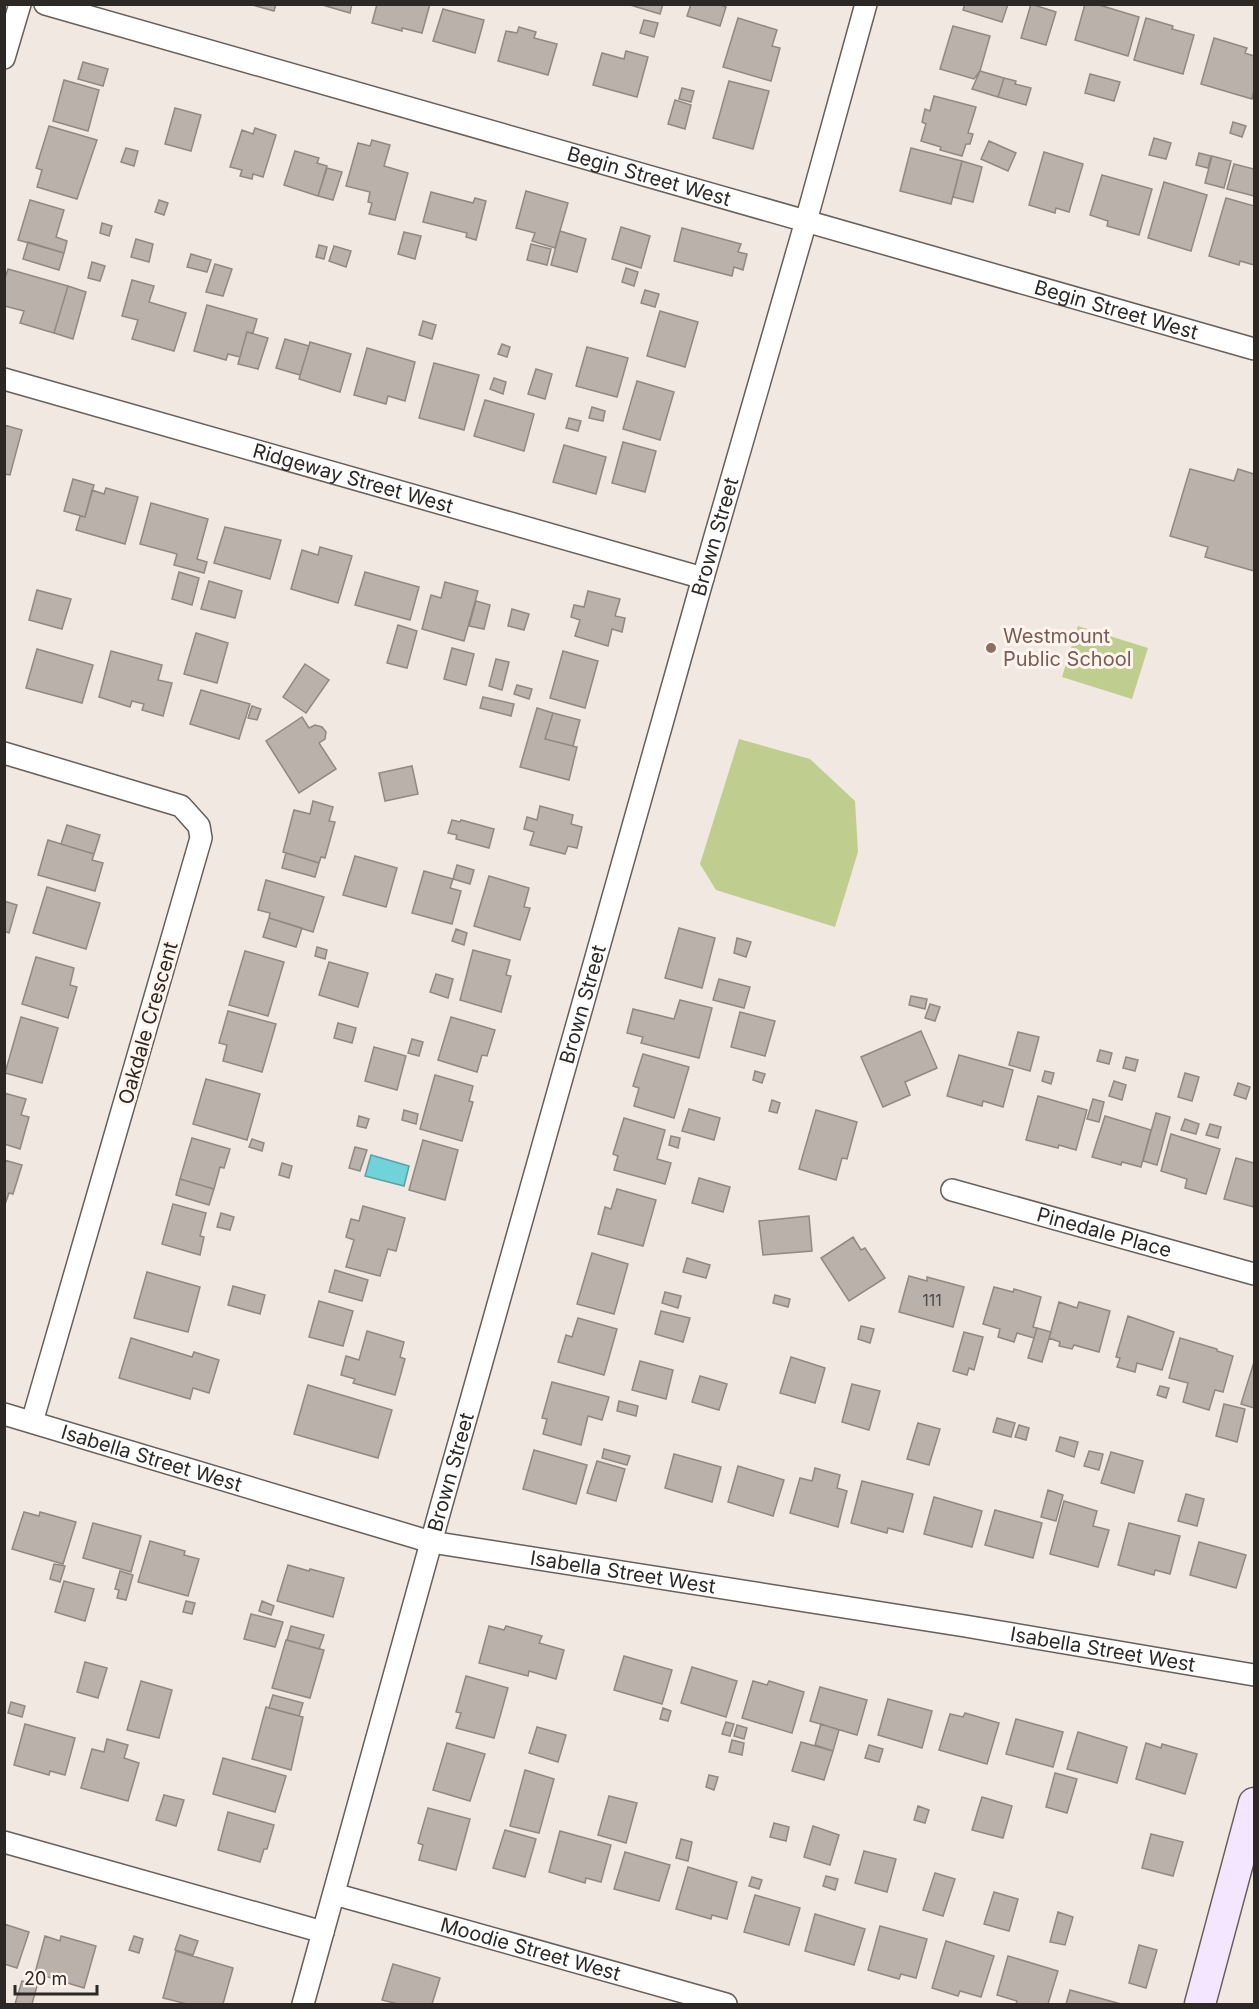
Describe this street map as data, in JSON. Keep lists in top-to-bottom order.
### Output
{
  "streets": {
    "street": [
      "Begin Street West",
      "Ridgeway Street West",
      "Brown Street",
      "Oakdale Crescent",
      "Pinedale Place",
      "Isabella Street West",
      "Moodie Street West"
    ]
  },
  "crossings": [
    ["Begin Street West", "Brown Street"],
    ["Ridgeway Street West", "Brown Street"],
    ["Brown Street", "Isabella Street West"],
    ["Brown Street", "Moodie Street West"],
    ["Oakdale Crescent", "Isabella Street West"]
  ],
  "places": ["Westmount Public School"],
  "house_numbers": ["111"],
  "scale_bar": "20 m"
}
